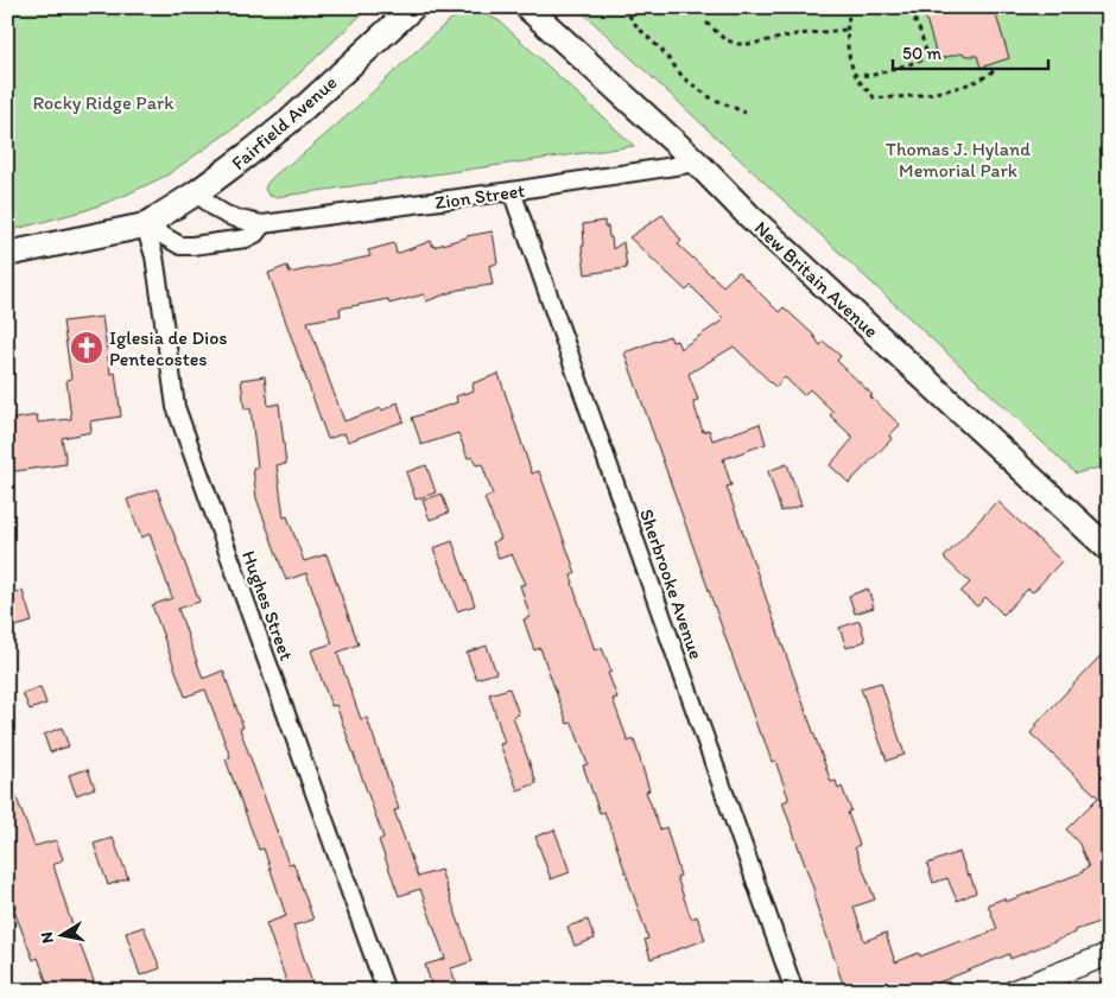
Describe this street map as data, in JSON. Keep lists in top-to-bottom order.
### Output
{
  "streets": {
    "main road": ["Fairfield Avenue", "New Britain Avenue"],
    "street": ["Zion Street", "Sherbrooke Avenue", "Hughes Street"]
  },
  "crossings": [
    ["Fairfield Avenue", "Zion Street"],
    ["Fairfield Avenue", "Hughes Street"],
    ["Zion Street", "New Britain Avenue"],
    ["Zion Street", "Sherbrooke Avenue"],
    ["Zion Street", "Hughes Street"]
  ],
  "parks": ["Rocky Ridge Park", "Thomas J. Hyland Memorial Park"],
  "places": {
    "church": ["Iglesia de Dios Pentecostes"]
  },
  "scale_bar": "50 m",
  "north": "left"
}
